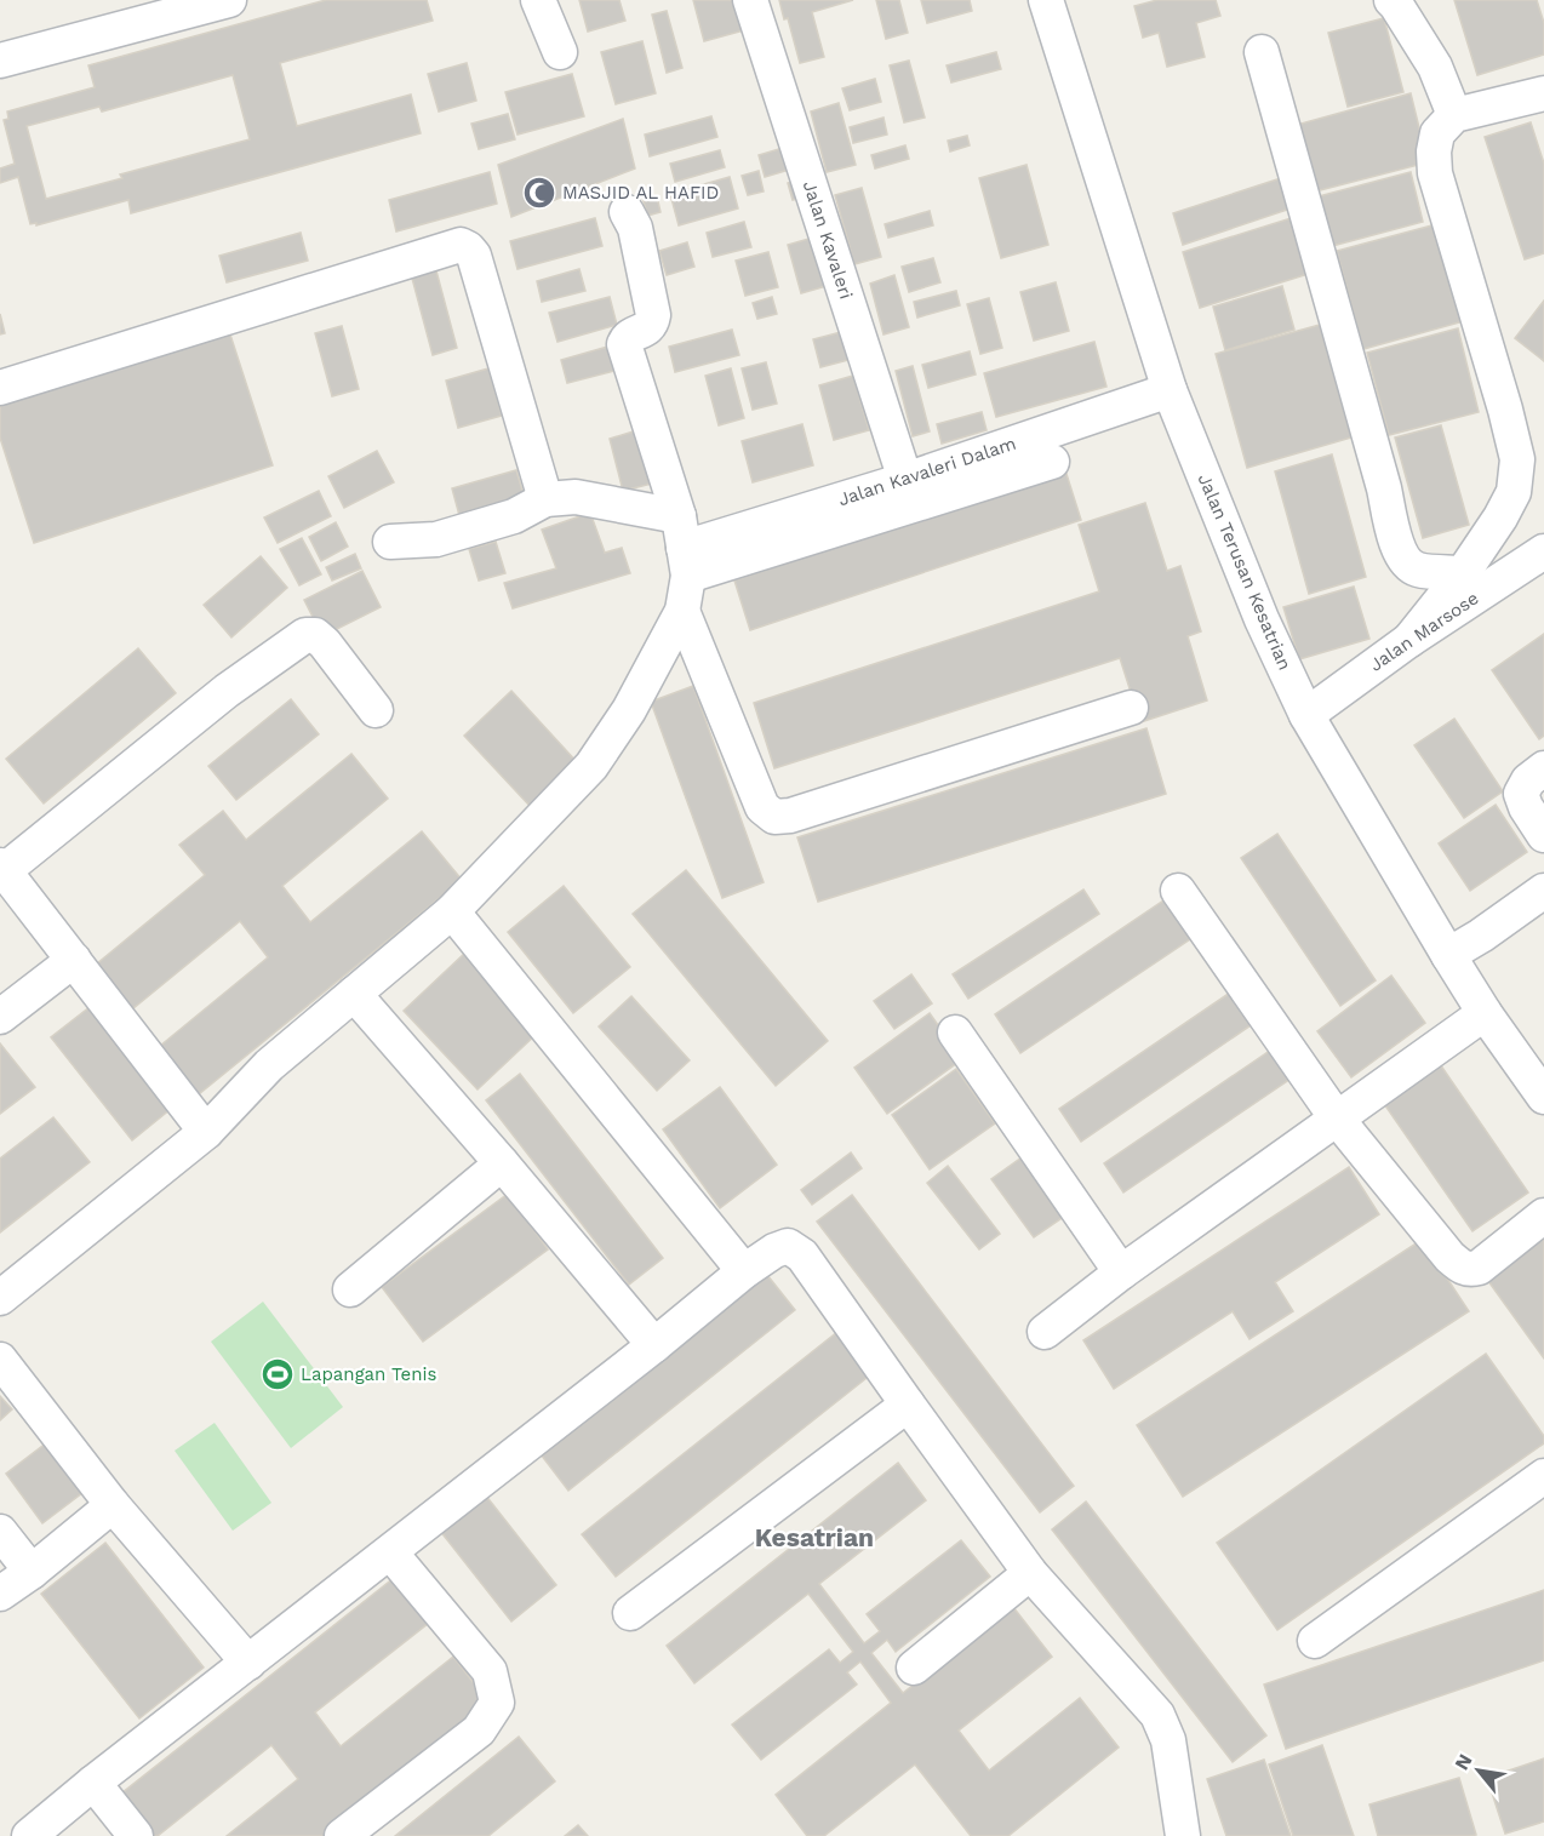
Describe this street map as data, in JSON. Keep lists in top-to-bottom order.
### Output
{
  "streets": {
    "street": [
      "Jalan Kavaleri",
      "Jalan Kavaleri Dalam",
      "Jalan Terusan Kesatrian",
      "Jalan Marsose"
    ]
  },
  "crossings": [
    ["Jalan Kavaleri", "Jalan Kavaleri Dalam"],
    ["Jalan Kavaleri Dalam", "Jalan Terusan Kesatrian"],
    ["Jalan Terusan Kesatrian", "Jalan Marsose"]
  ],
  "districts": ["Kesatrian"],
  "places": {
    "mosque": ["MASJID AL HAFID"],
    "sports": ["Lapangan Tenis"]
  },
  "north": "top left"
}
